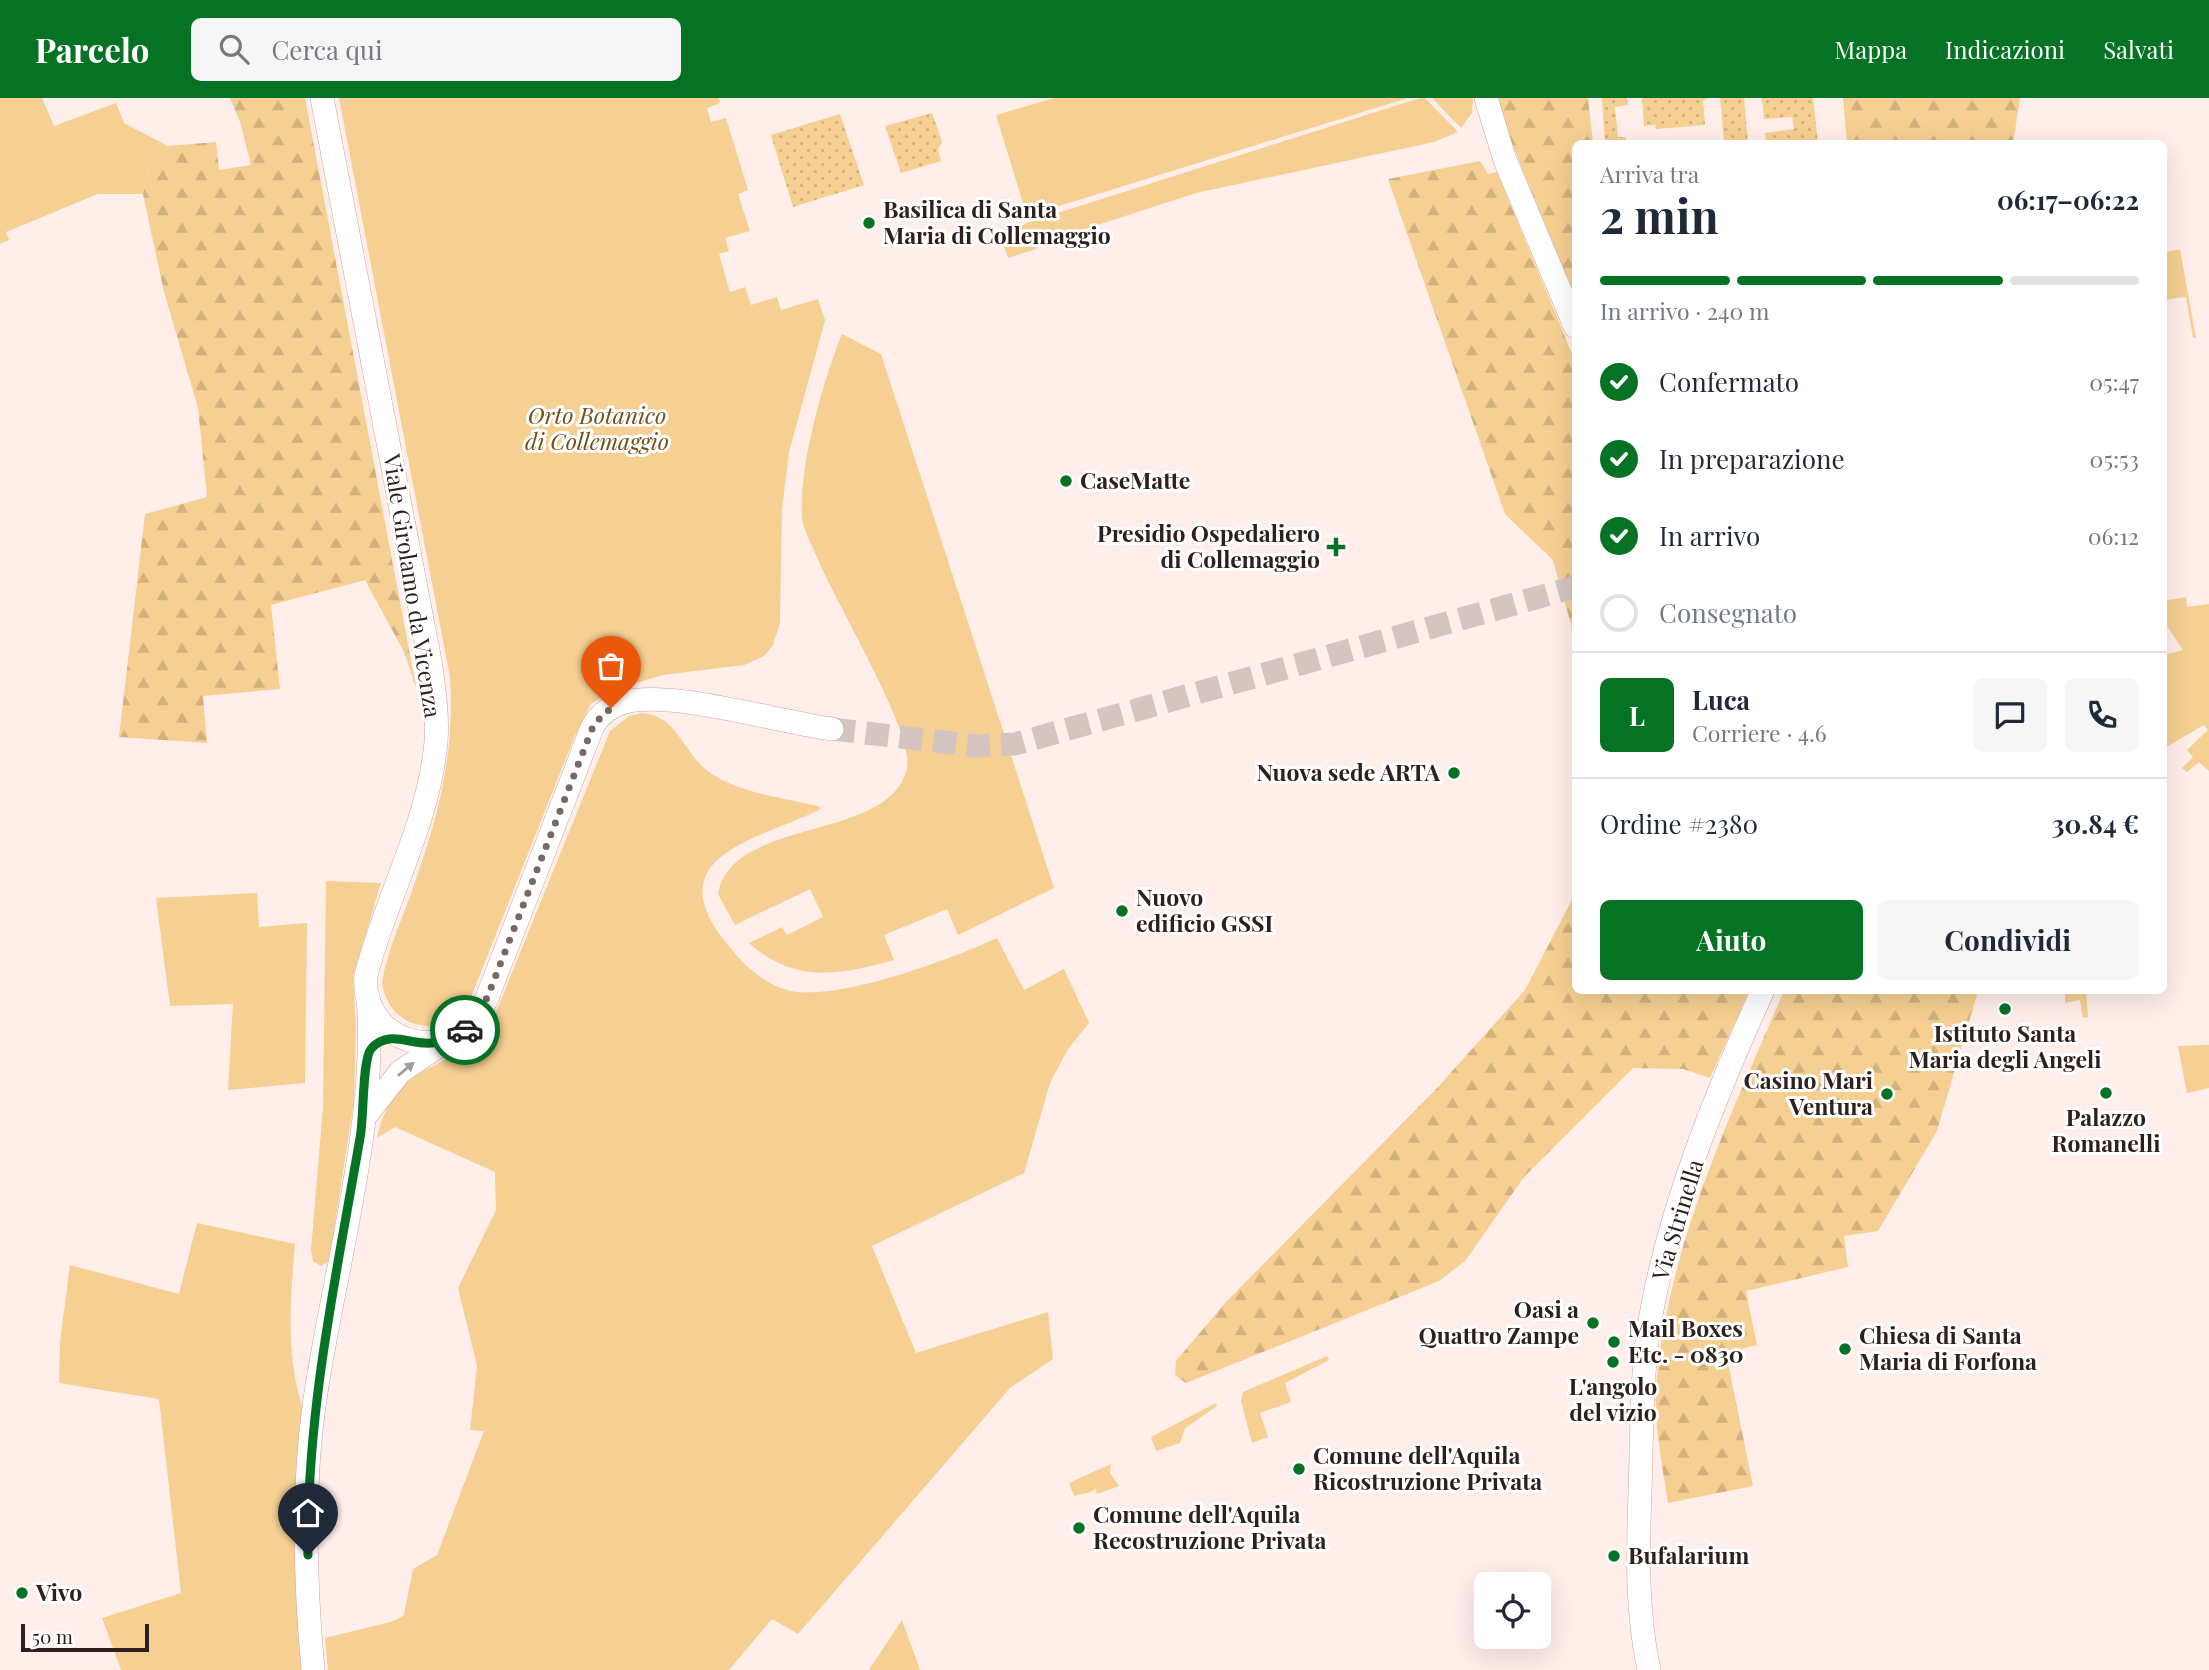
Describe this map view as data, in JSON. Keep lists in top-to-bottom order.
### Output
{
  "streets": {
    "main road": ["Viale Girolamo da Vicenza", "Via Strinella"]
  },
  "parks": ["Orto Botanico di Collemaggio"],
  "places": {
    "other": [
      "Basilica di Santa Maria di Collemaggio",
      "CaseMatte",
      "Nuova sede ARTA",
      "Nuovo edificio GSSI",
      "Istituto Santa Maria degli Angeli",
      "Palazzo Romanelli",
      "Casino Mari Ventura",
      "Oasi a Quattro Zampe",
      "Mail Boxes Etc. - 0830",
      "Chiesa di Santa Maria di Forfona",
      "L'angolo del vizio",
      "Comune dell'Aquila Ricostruzione Privata",
      "Comune dell'Aquila Recostruzione Privata",
      "Bufalarium",
      "Vivo"
    ],
    "health": ["Presidio Ospedaliero di Collemaggio"]
  },
  "scale_bar": "50 m",
  "page": {
    "header": "Parcelo",
    "search": "Cerca qui",
    "nav": ["Mappa", "Indicazioni", "Salvati"],
    "heading": ["2 min", "Arriva tra", "06:17–06:22"],
    "panel": [
      "Luca",
      "Corriere · 4.6",
      "Ordine #2380",
      "30.84 €"
    ],
    "bar": "In arrivo · 240 m",
    "list": [
      ["Confermato", "05:47"],
      ["In preparazione", "05:53"],
      ["In arrivo", "06:12"],
      "Consegnato"
    ],
    "round": "L",
    "buttons": ["Aiuto", "Condividi"],
    "scale": "50 m"
  }
}
